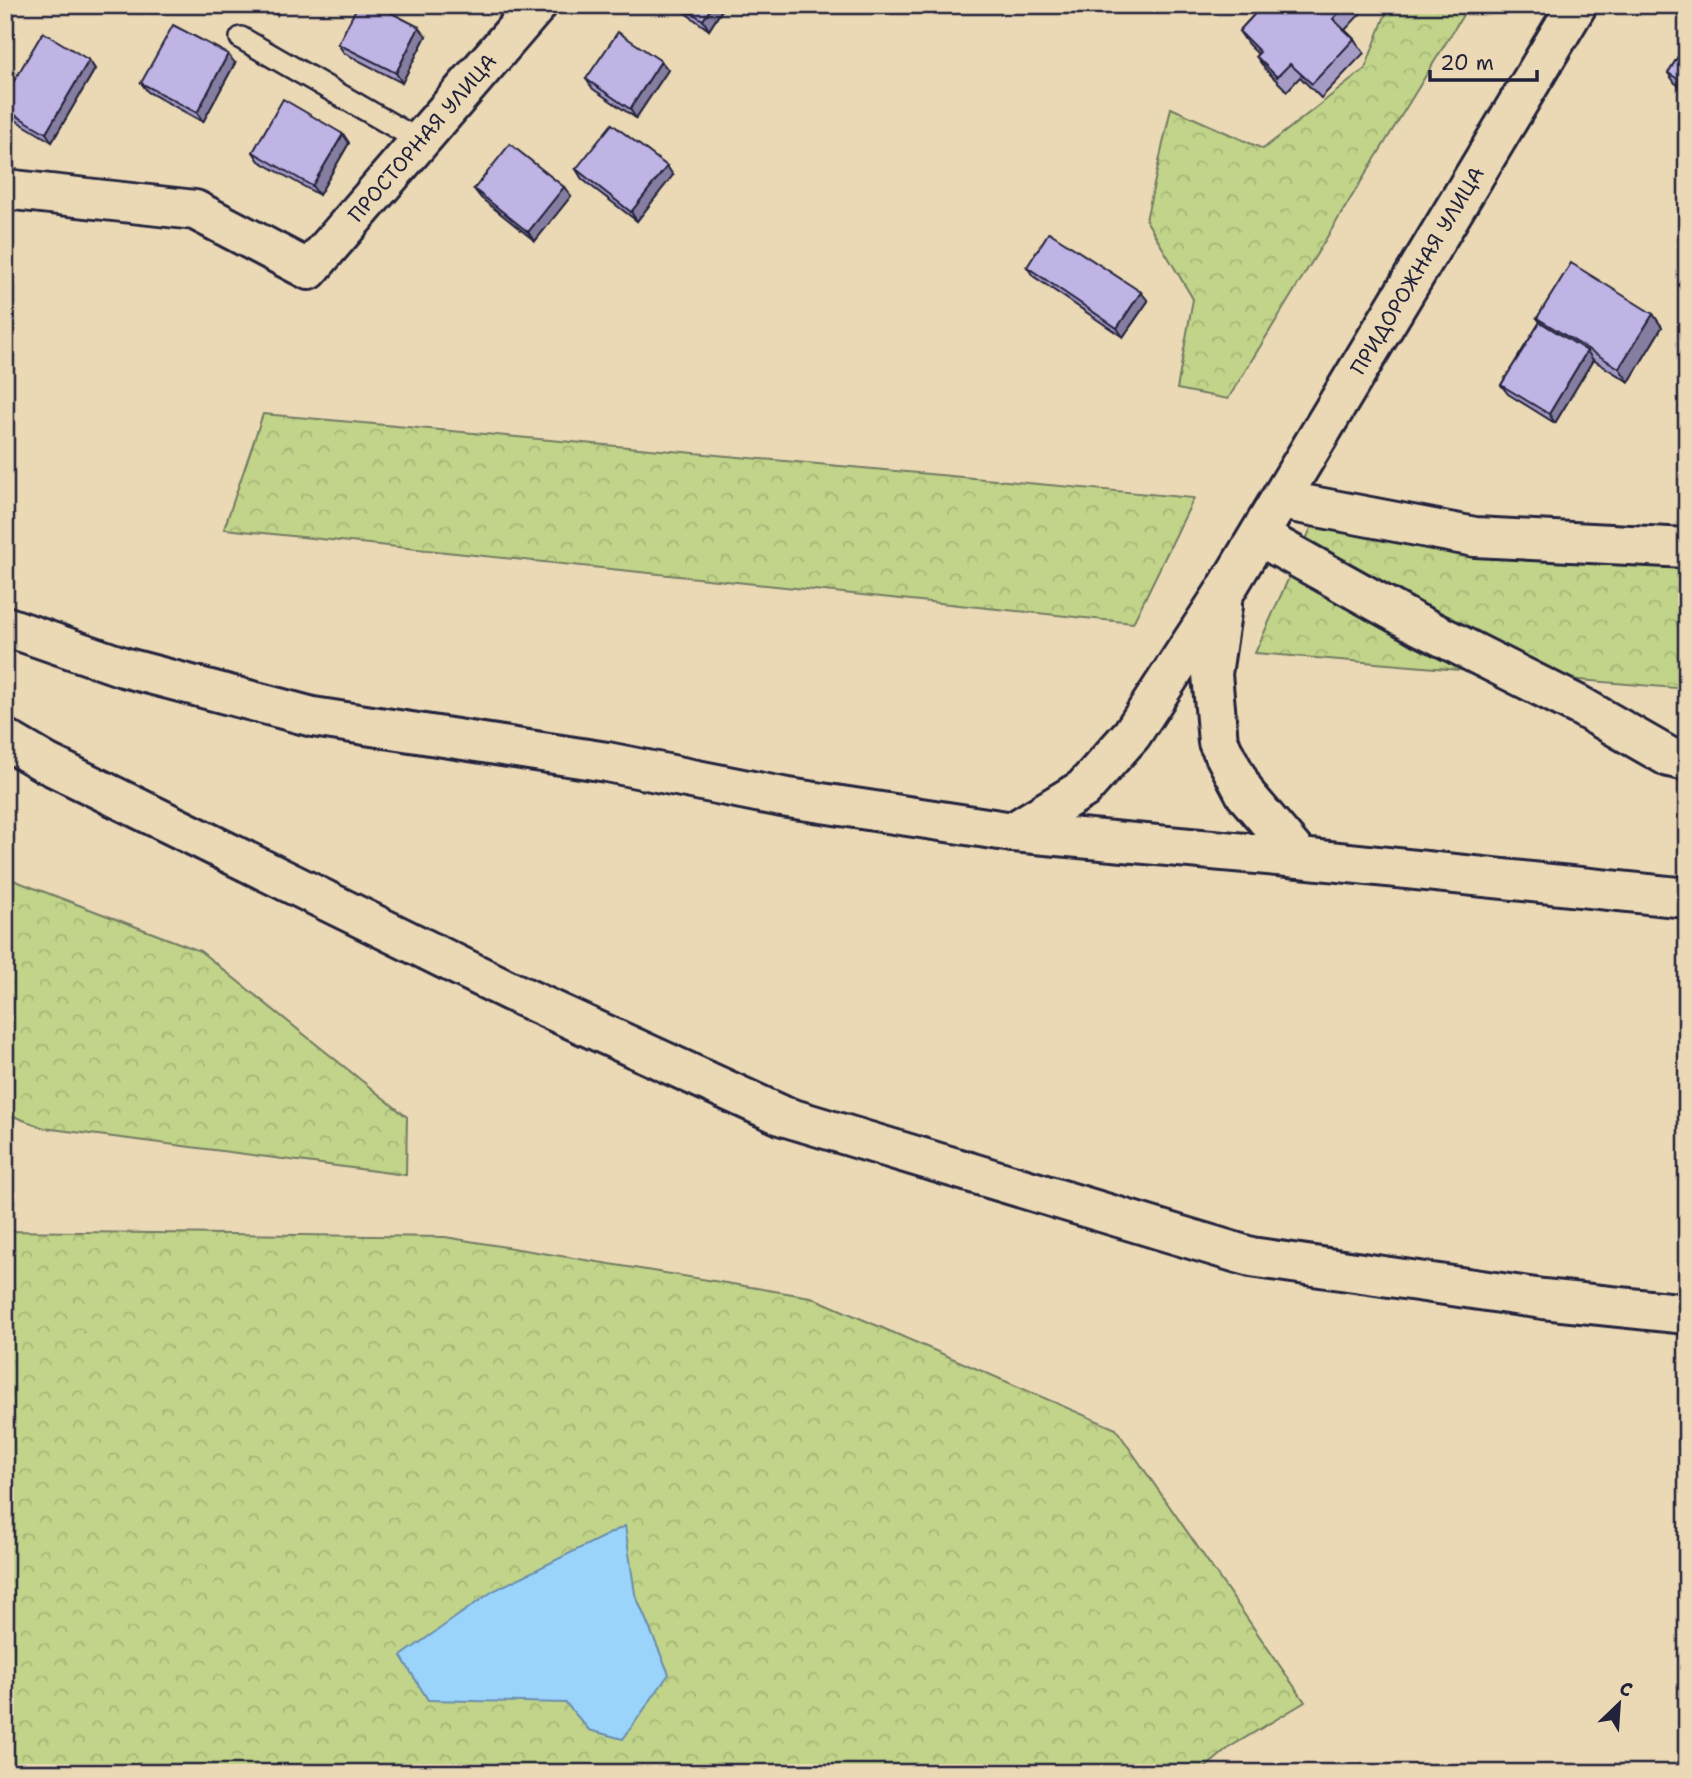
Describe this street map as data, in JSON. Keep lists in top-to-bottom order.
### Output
{
  "streets": {
    "main road": ["ПРОСТОРНАЯ УЛИЦА", "ПРИДОРОЖНАЯ УЛИЦА"]
  },
  "scale_bar": "20 m",
  "north": "top right"
}
